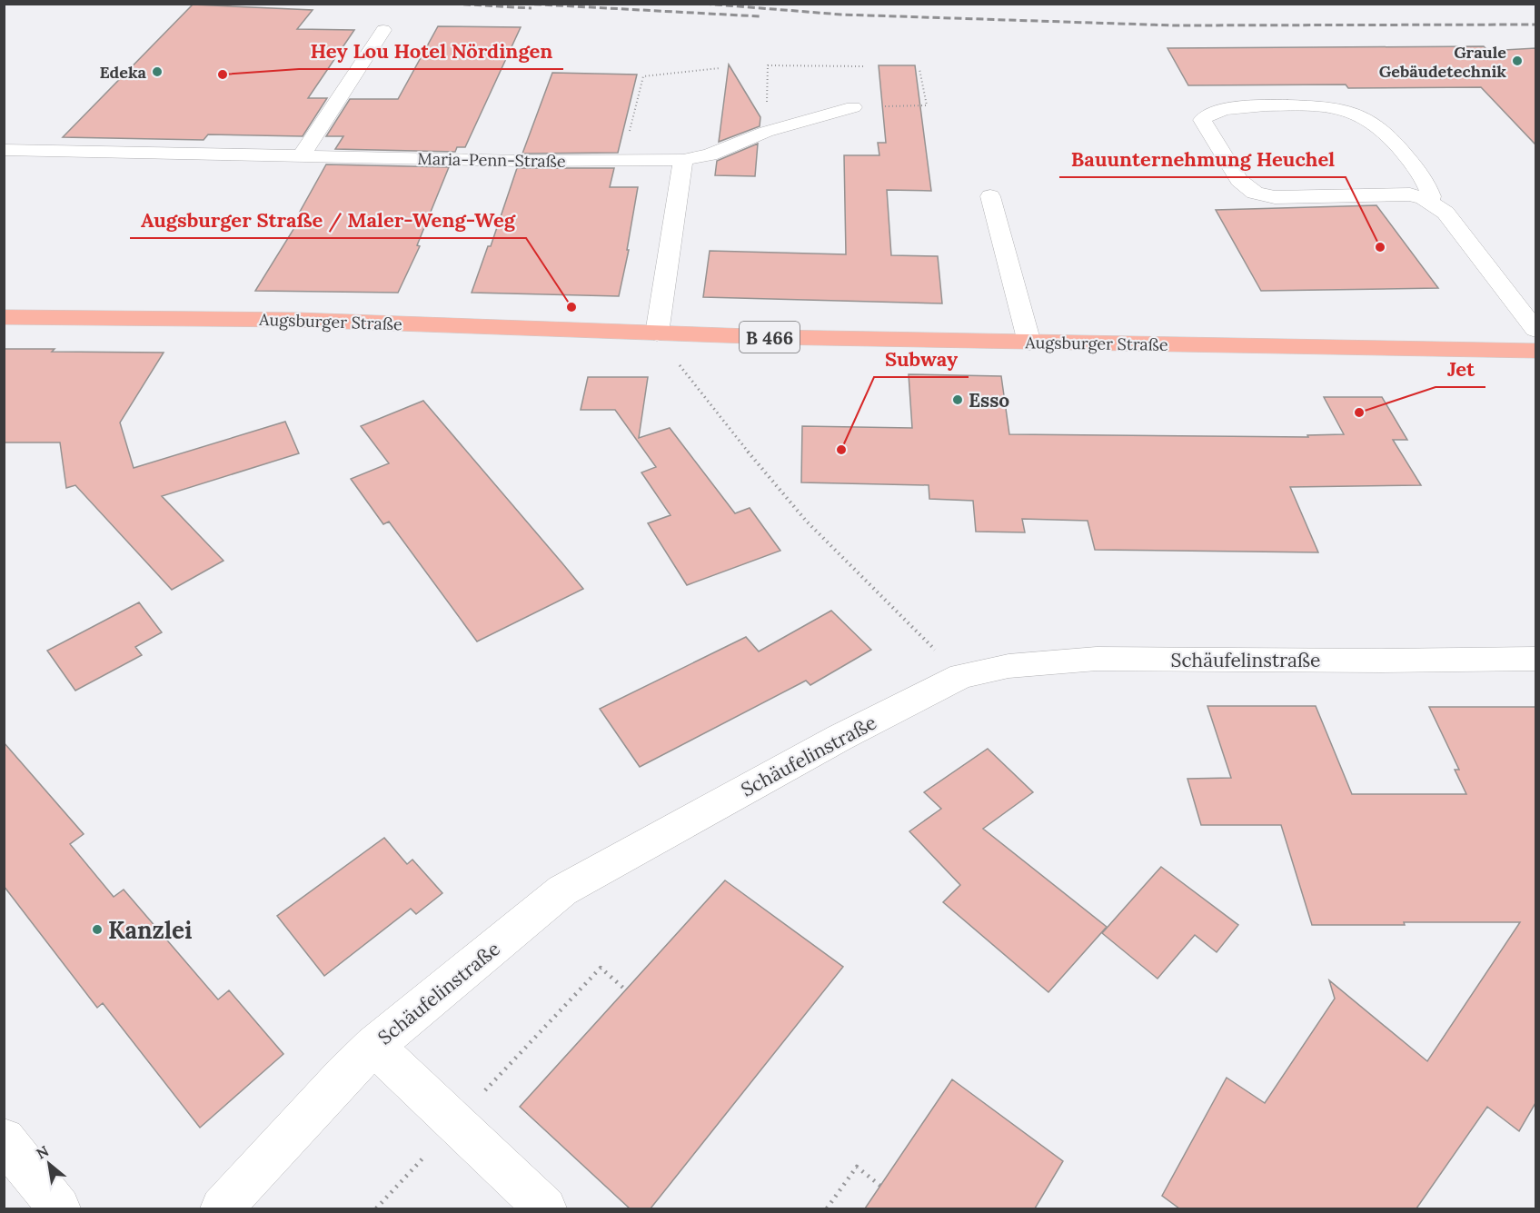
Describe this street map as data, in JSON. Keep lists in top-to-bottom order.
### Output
{
  "streets": {
    "main road": ["Augsburger Straße", "B 466"],
    "street": ["Maria-Penn-Straße", "Schäufelinstraße"]
  },
  "places": [
    "Graule Gebäudetechnik",
    "Edeka",
    "Hey Lou Hotel Nördingen",
    "Bauunternehmung Heuchel",
    "Augsburger Straße / Maler-Weng-Weg",
    "Esso",
    "Jet",
    "Subway",
    "Kanzlei"
  ],
  "north": "top left"
}
